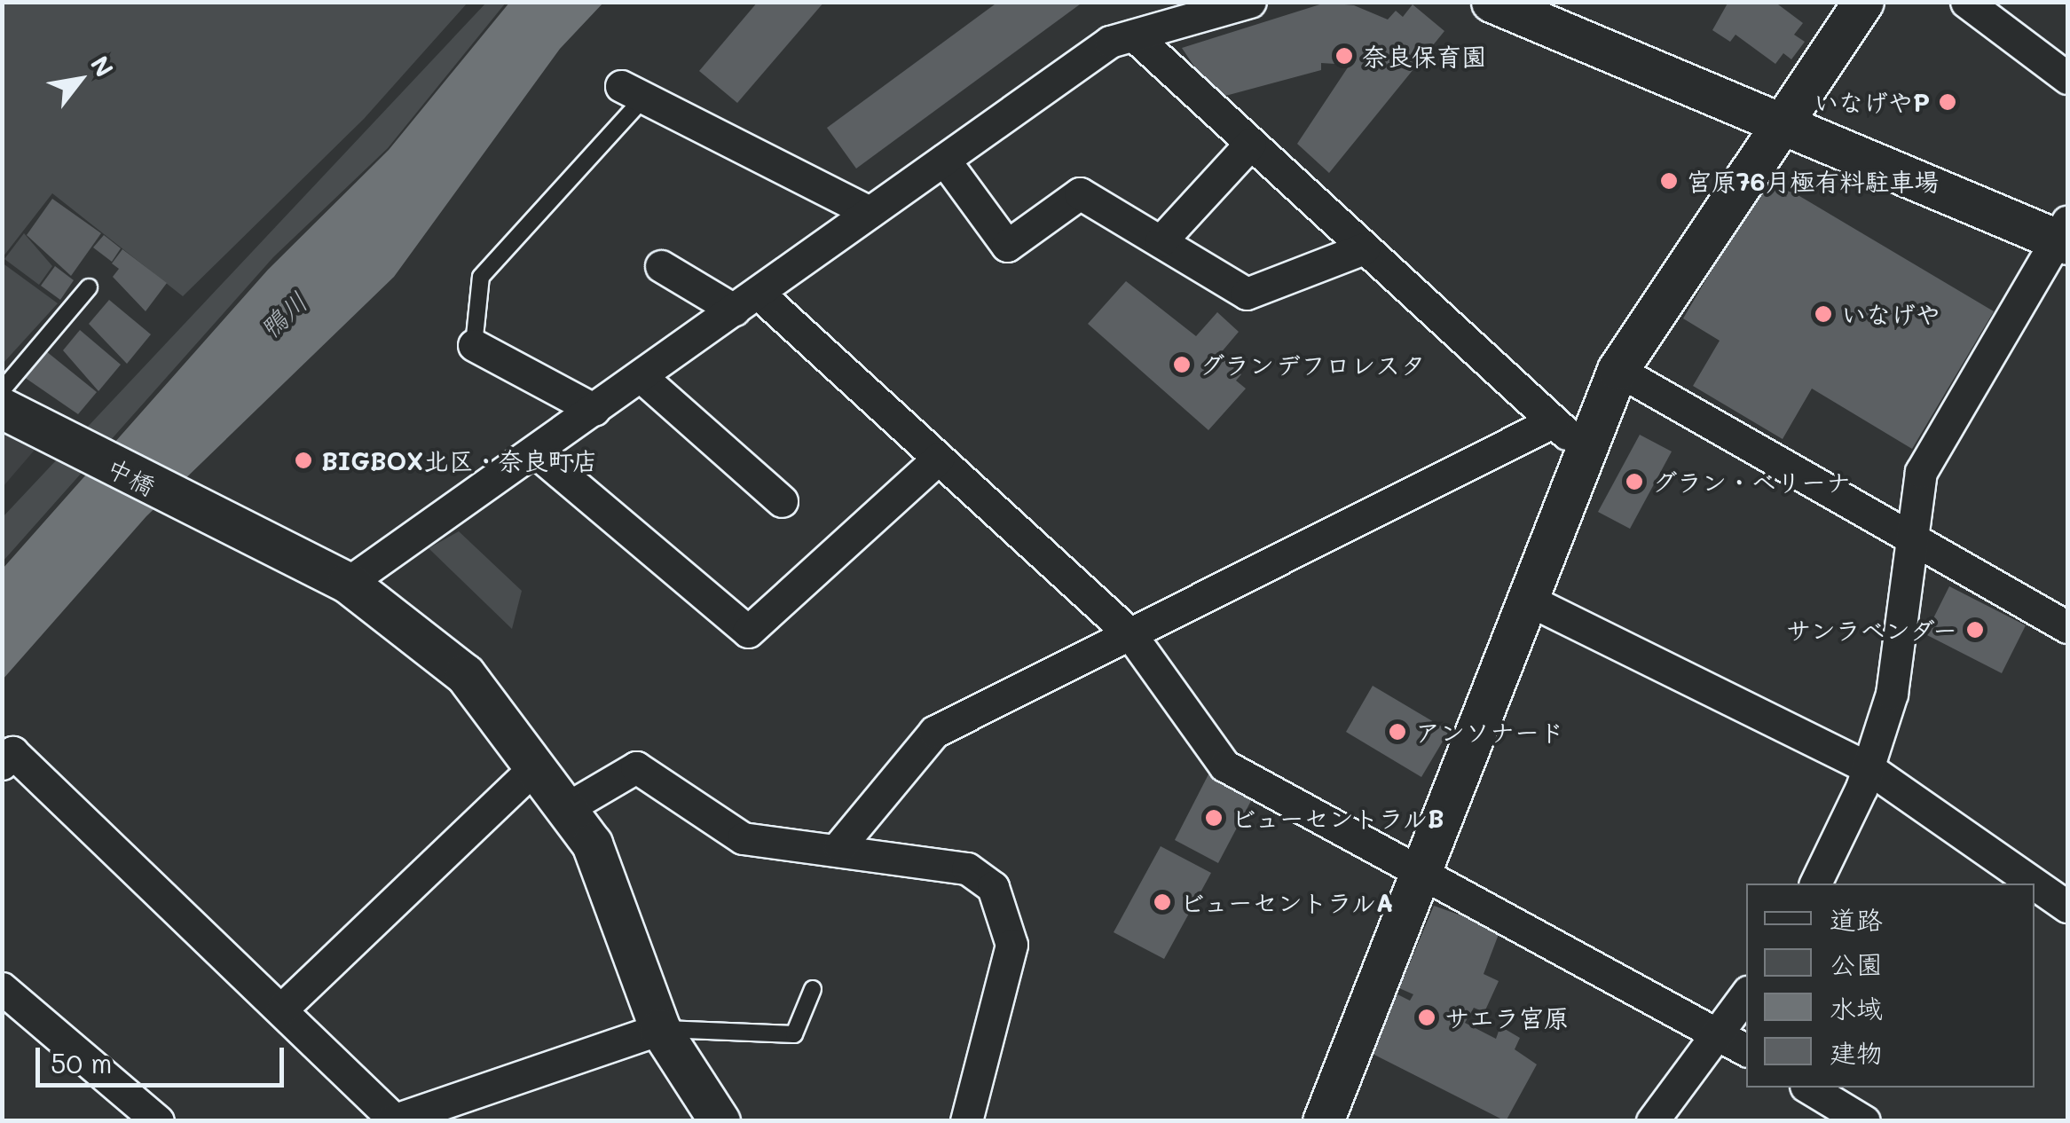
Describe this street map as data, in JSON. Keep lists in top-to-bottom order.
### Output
{
  "streets": {
    "street": ["中橋"]
  },
  "water": ["鴨川"],
  "places": [
    "奈良保育園",
    "いなげやP",
    "宮原76月極有料駐車場",
    "いなげや",
    "グランデフロレスタ",
    "BIGBOX北区・奈良町店",
    "グラン・ベリーナ",
    "サンラベンダー",
    "アンソナード",
    "ビューセントラルB",
    "ビューセントラルA",
    "サエラ宮原"
  ],
  "legend": [
    "道路",
    "公園",
    "水域",
    "建物"
  ],
  "scale_bar": "50 m",
  "north": "top right"
}
